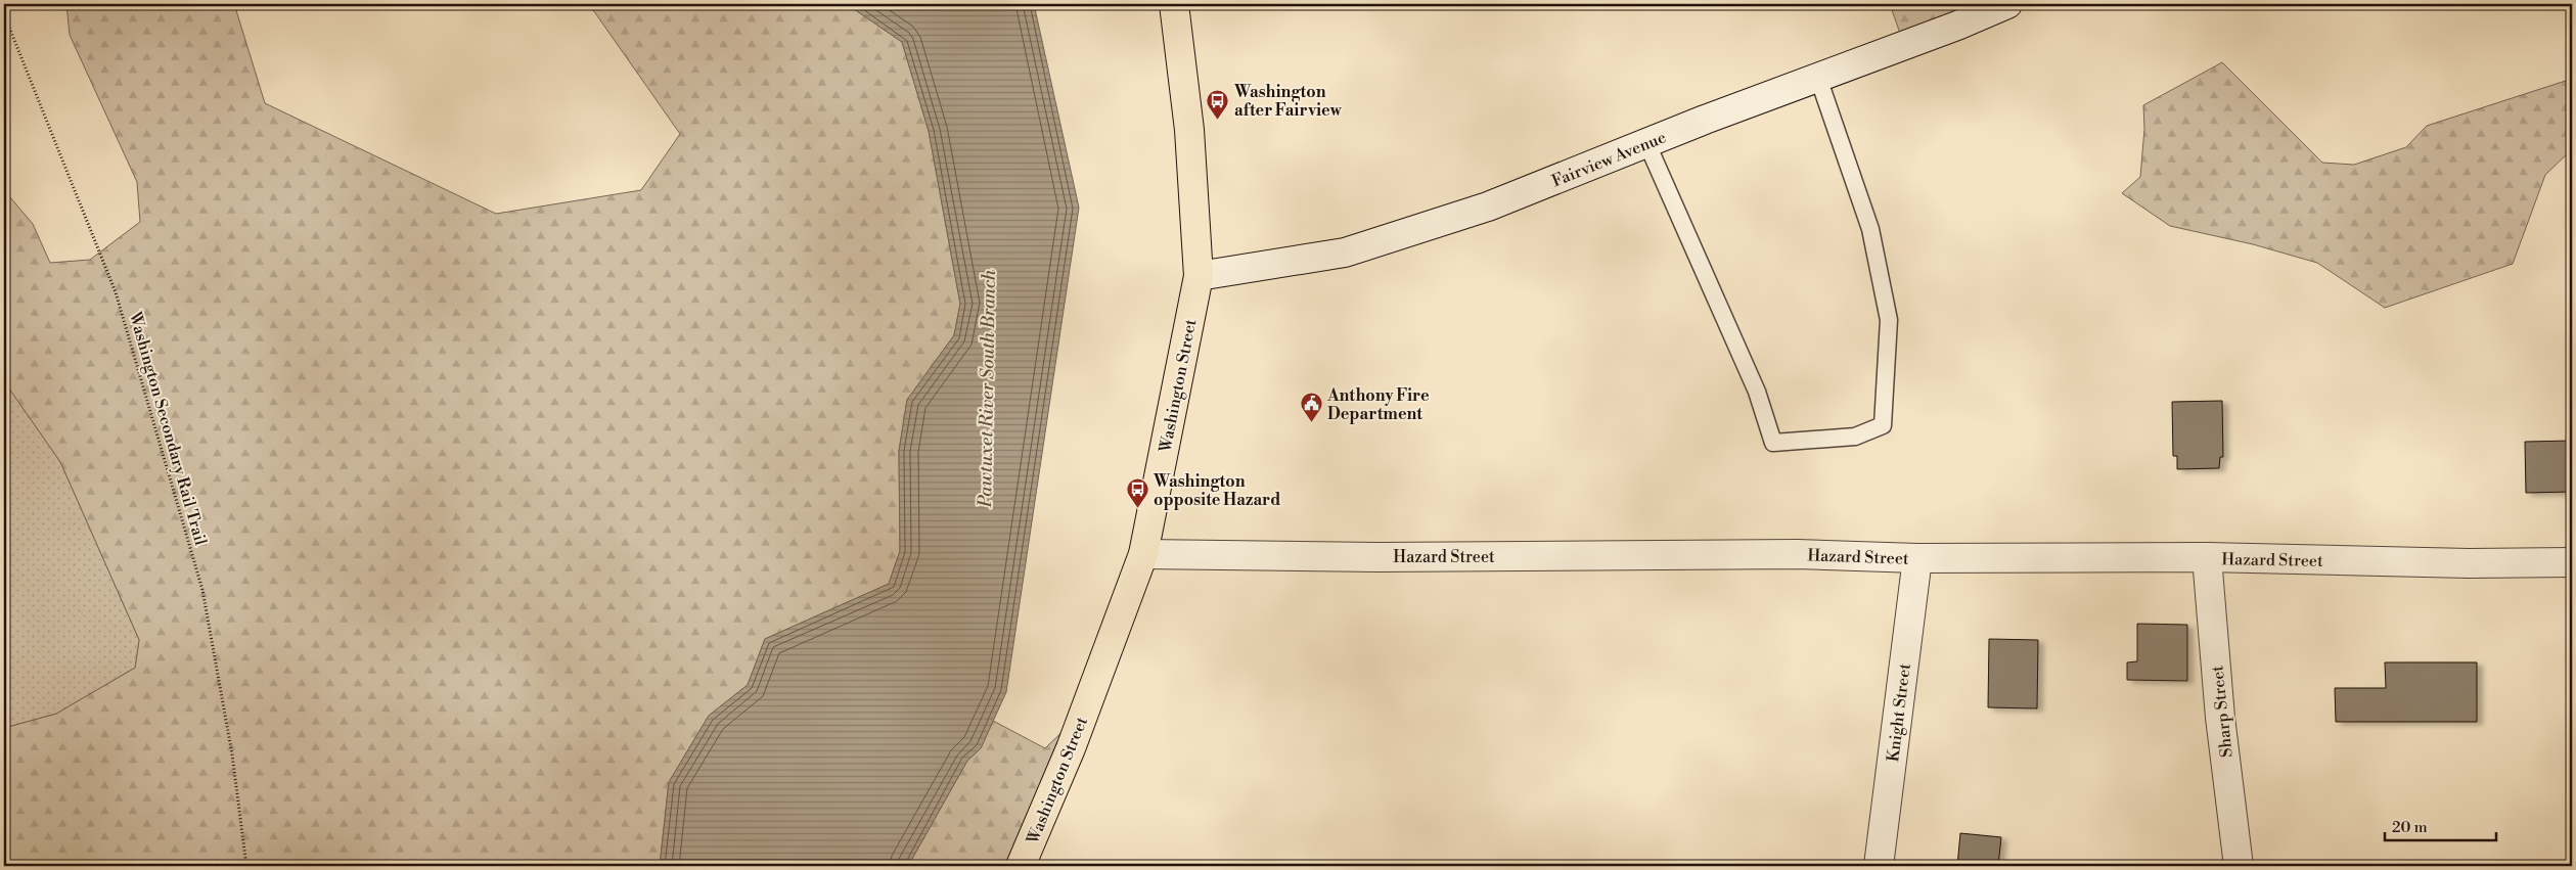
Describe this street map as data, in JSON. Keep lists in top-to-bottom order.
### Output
{
  "streets": {
    "main road": ["Washington Street"],
    "street": [
      "Fairview Avenue",
      "Hazard Street",
      "Sharp Street",
      "Knight Street"
    ],
    "path": ["Washington Secondary Rail Trail"]
  },
  "crossings": [
    ["Fairview Avenue", "Washington Street"],
    ["Washington Street", "Hazard Street"],
    ["Hazard Street", "Sharp Street"],
    ["Hazard Street", "Knight Street"]
  ],
  "water": ["Pawtuxet River South Branch"],
  "places": {
    "bus stop": ["Washington after Fairview", "Washington opposite Hazard"],
    "public building": ["Anthony Fire Department"]
  },
  "scale_bar": "20 m"
}
